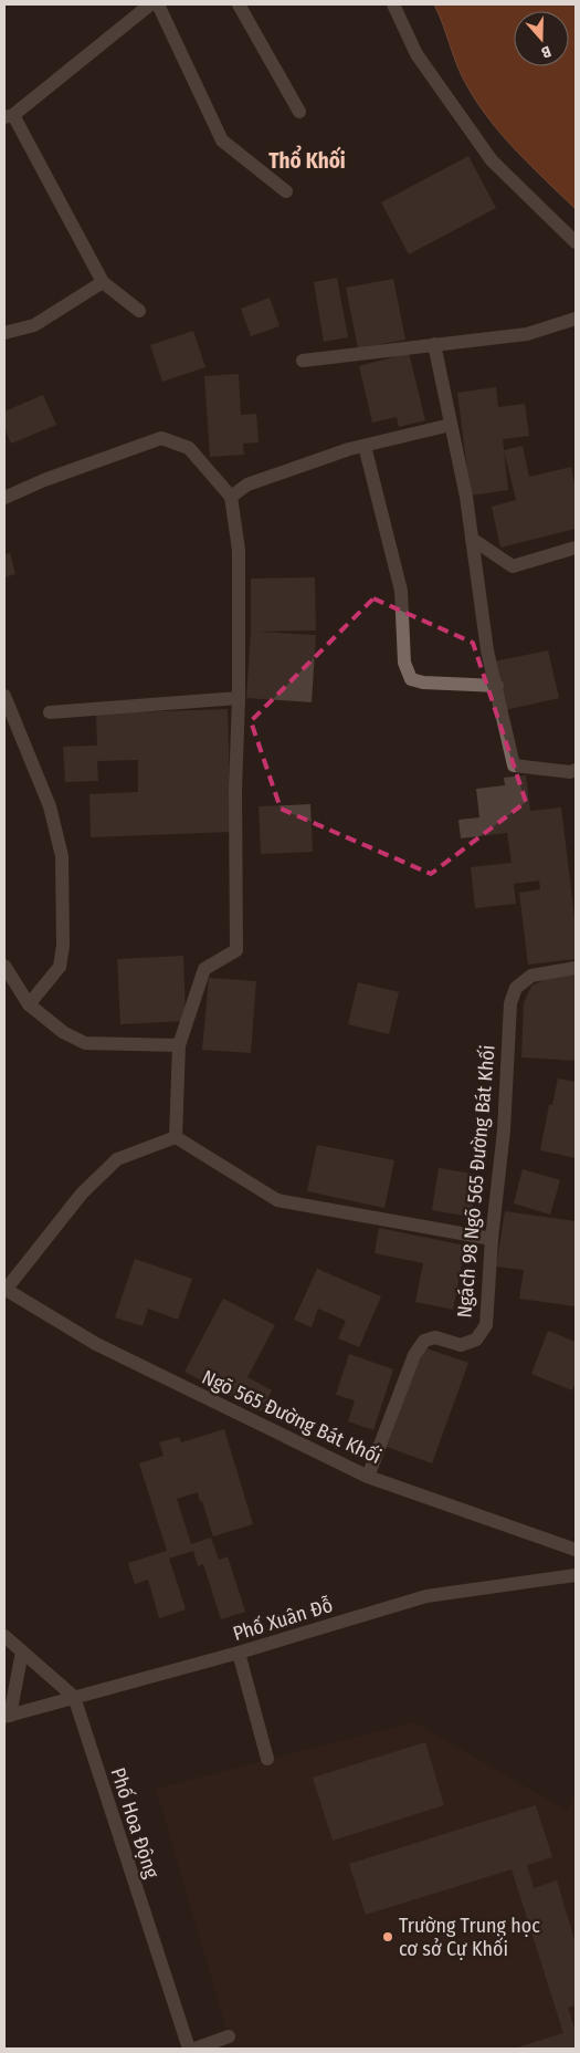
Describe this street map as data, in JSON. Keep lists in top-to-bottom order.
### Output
{
  "streets": {
    "street": [
      "Ngách 98 Ngõ 565 Đường Bát Khối",
      "Ngõ 565 Đường Bát Khối",
      "Phố Xuân Đỗ",
      "Phố Hoa Động"
    ]
  },
  "crossings": [
    ["Ngách 98 Ngõ 565 Đường Bát Khối", "Ngõ 565 Đường Bát Khối"],
    ["Phố Xuân Đỗ", "Phố Hoa Động"]
  ],
  "districts": ["Thổ Khối"],
  "places": ["Trường Trung học cơ sở Cự Khối"],
  "north": "bottom"
}
